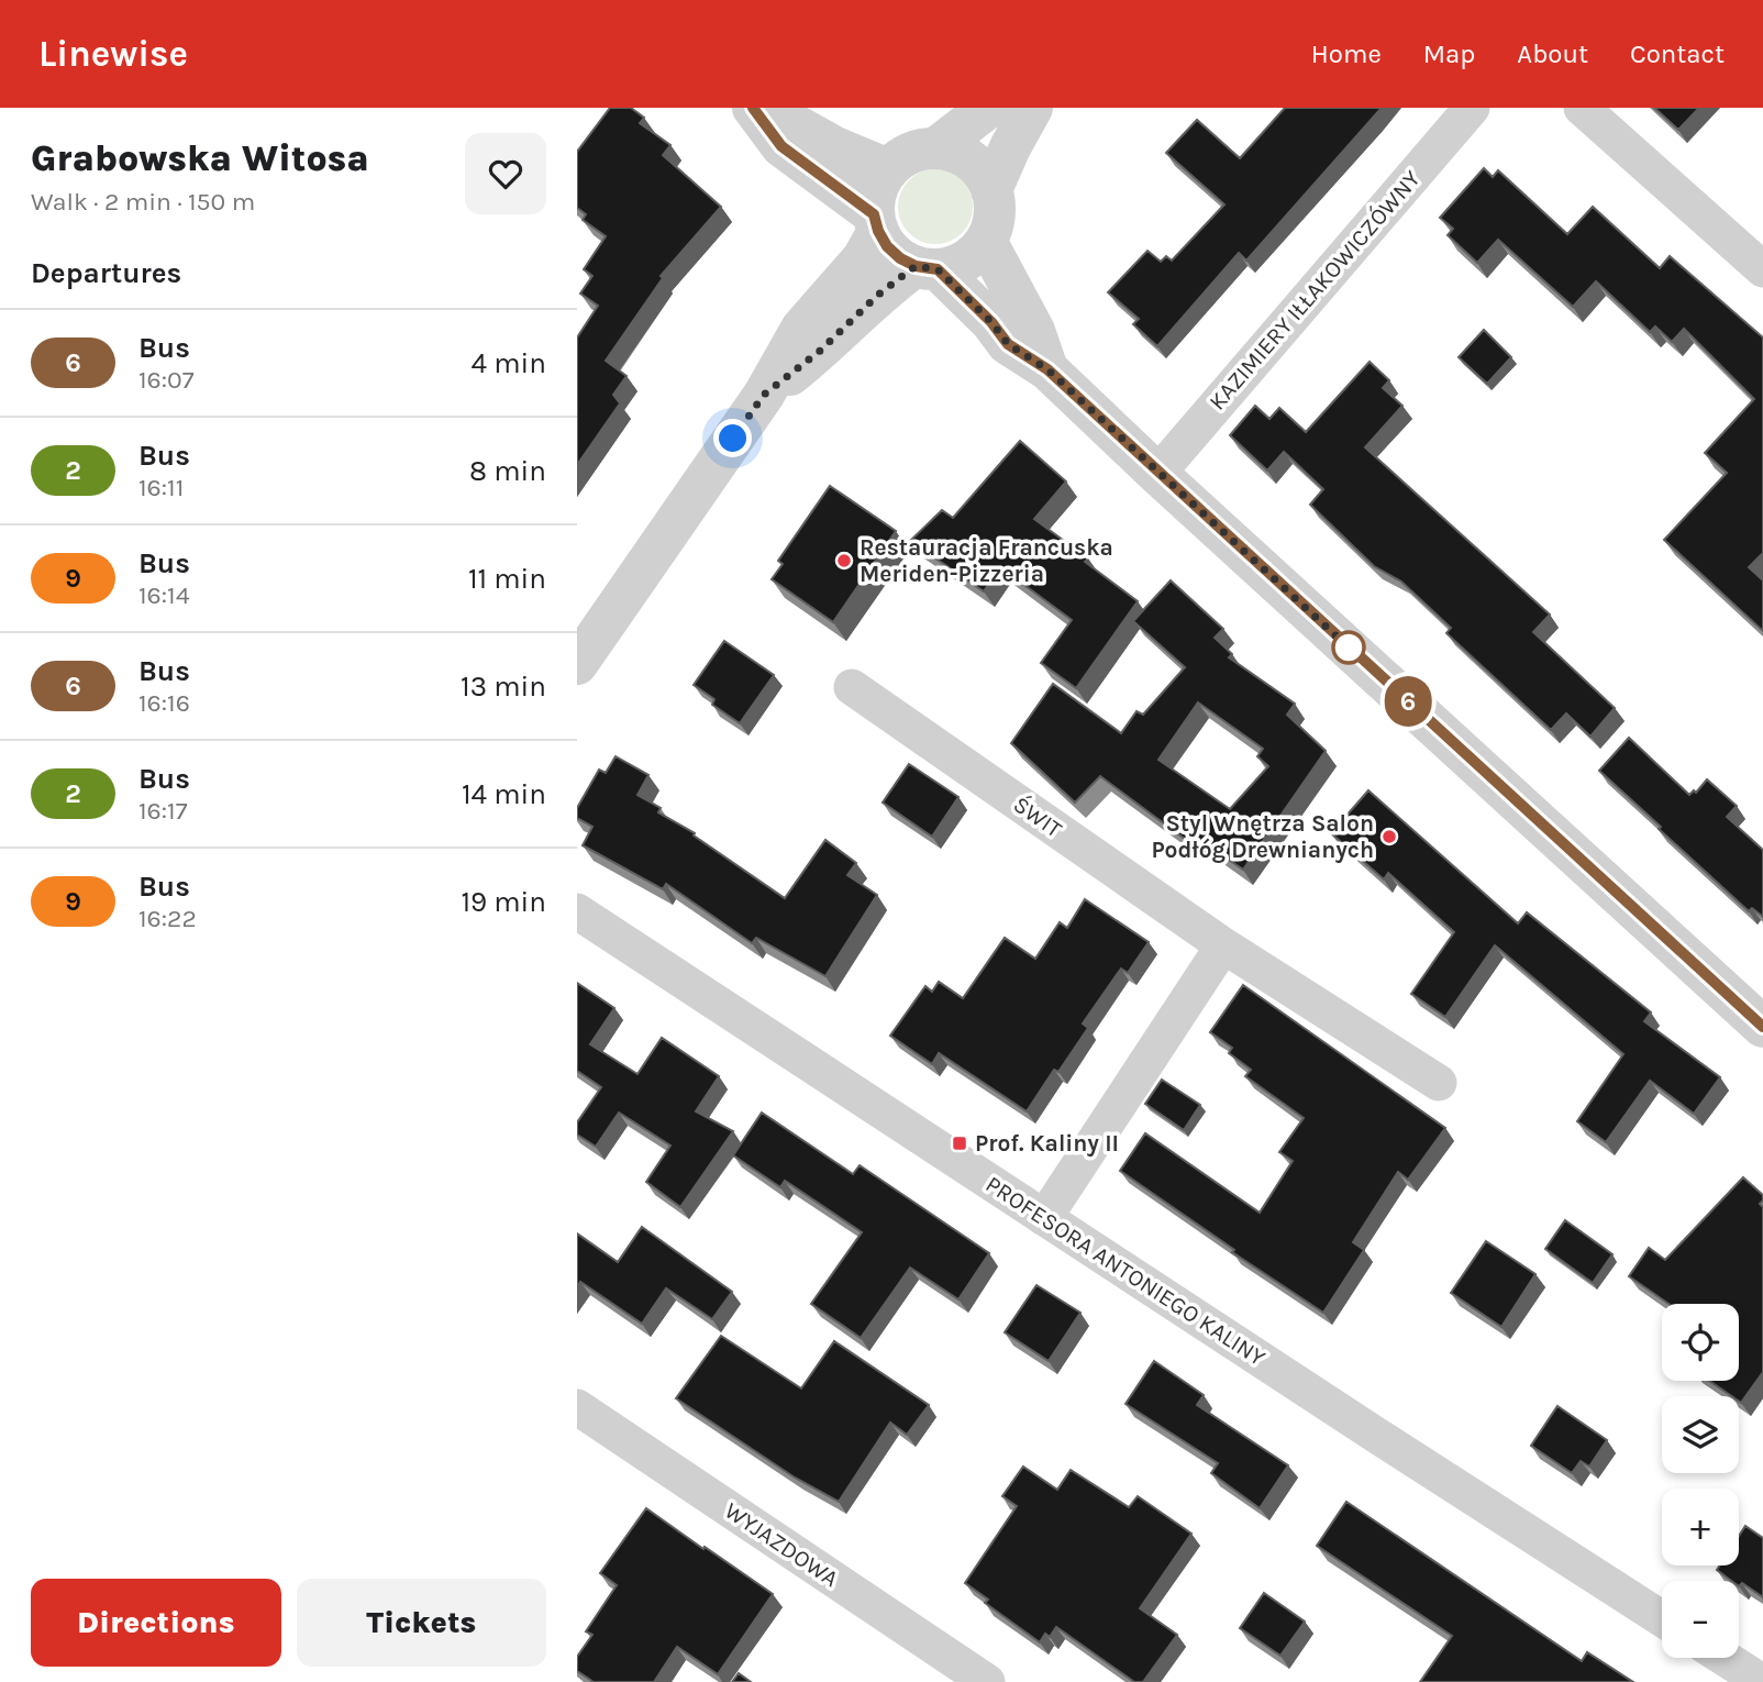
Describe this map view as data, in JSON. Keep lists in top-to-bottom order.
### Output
{
  "streets": {
    "street": [
      "KAZIMIERY IŁŁAKOWICZÓWNY",
      "ŚWIT",
      "PROFESORA ANTONIEGO KALINY",
      "WYJAZDOWA"
    ]
  },
  "places": {
    "other": ["Restauracja Francuska Meriden-Pizzeria", "Styl Wnętrza Salon Podłóg Drewnianych"],
    "transit": ["Prof. Kaliny II"]
  },
  "lines": ["bus line 6"],
  "page": {
    "header": "Linewise",
    "nav": [
      "Home",
      "Map",
      "About",
      "Contact"
    ],
    "heading": [
      ["Grabowska Witosa", "Walk · 2 min · 150 m"],
      "Departures"
    ],
    "on_map": "6",
    "list": [
      {
        "mark": "6",
        "name": "Bus",
        "note": "16:07",
        "value": "4 min"
      },
      {
        "mark": "2",
        "name": "Bus",
        "note": "16:11",
        "value": "8 min"
      },
      {
        "mark": "9",
        "name": "Bus",
        "note": "16:14",
        "value": "11 min"
      },
      {
        "mark": "6",
        "name": "Bus",
        "note": "16:16",
        "value": "13 min"
      },
      {
        "mark": "2",
        "name": "Bus",
        "note": "16:17",
        "value": "14 min"
      },
      {
        "mark": "9",
        "name": "Bus",
        "note": "16:22",
        "value": "19 min"
      }
    ],
    "map_buttons": ["+", "−"],
    "buttons": ["Directions", "Tickets"]
  }
}
